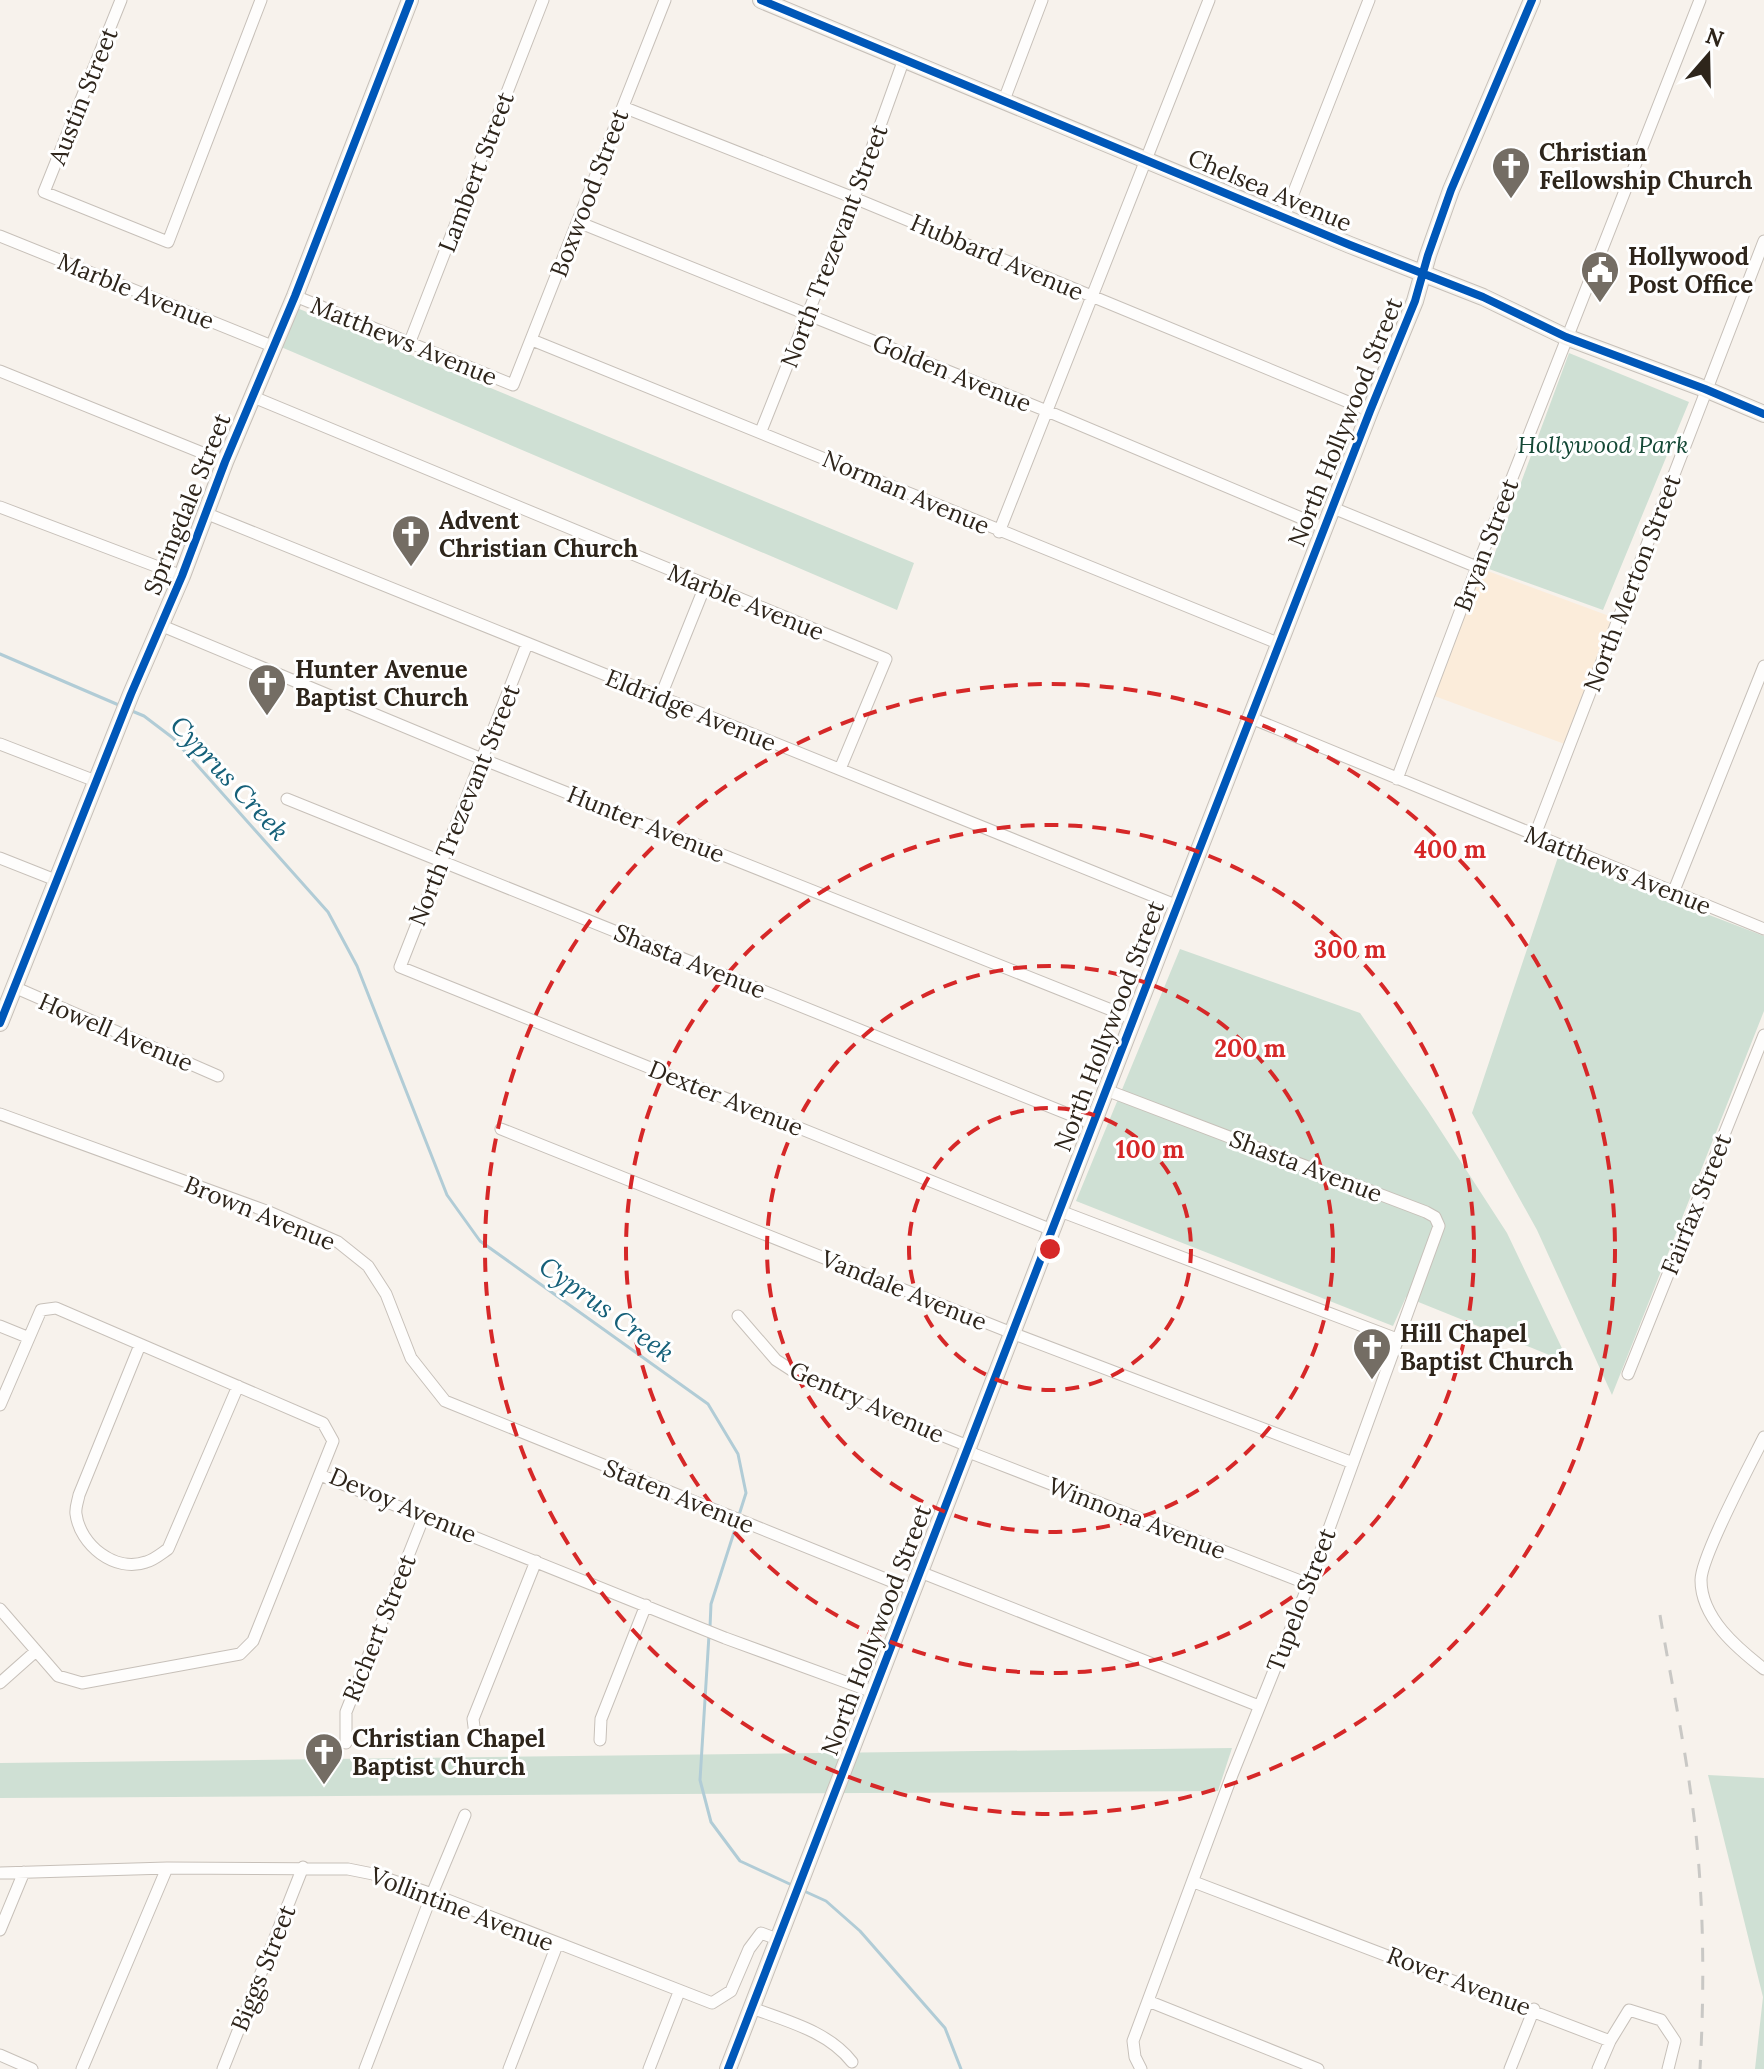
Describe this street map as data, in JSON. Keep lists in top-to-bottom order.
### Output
{
  "streets": {
    "main road": ["Chelsea Avenue", "North Hollywood Street", "Springdale Street"],
    "street": [
      "Austin Street",
      "Lambert Street",
      "Boxwood Street",
      "North Trezevant Street",
      "Hubbard Avenue",
      "Marble Avenue",
      "Matthews Avenue",
      "Golden Avenue",
      "Norman Avenue",
      "Bryan Street",
      "North Merton Street",
      "Eldridge Avenue",
      "Hunter Avenue",
      "Shasta Avenue",
      "Howell Avenue",
      "Dexter Avenue",
      "Fairfax Street",
      "Brown Avenue",
      "Vandale Avenue",
      "Gentry Avenue",
      "Staten Avenue",
      "Devoy Avenue",
      "Winnona Avenue",
      "Tupelo Street",
      "Richert Street",
      "Vollintine Avenue",
      "Biggs Street",
      "Rover Avenue"
    ]
  },
  "crossings": [
    ["Lambert Street", "Matthews Avenue"],
    ["Chelsea Avenue", "North Trezevant Street"],
    ["Chelsea Avenue", "North Hollywood Street"],
    ["Chelsea Avenue", "Bryan Street"],
    ["Chelsea Avenue", "North Merton Street"],
    ["Boxwood Street", "Hubbard Avenue"],
    ["Boxwood Street", "Matthews Avenue"],
    ["Boxwood Street", "Golden Avenue"],
    ["Boxwood Street", "Norman Avenue"],
    ["North Trezevant Street", "Hubbard Avenue"],
    ["North Trezevant Street", "Golden Avenue"],
    ["North Trezevant Street", "Norman Avenue"],
    ["North Trezevant Street", "Eldridge Avenue"],
    ["North Trezevant Street", "Hunter Avenue"],
    ["North Trezevant Street", "Shasta Avenue"],
    ["North Trezevant Street", "Dexter Avenue"],
    ["Hubbard Avenue", "North Hollywood Street"],
    ["Marble Avenue", "Springdale Street"],
    ["Marble Avenue", "Eldridge Avenue"],
    ["Matthews Avenue", "North Hollywood Street"],
    ["Matthews Avenue", "Springdale Street"],
    ["Matthews Avenue", "Bryan Street"],
    ["Matthews Avenue", "North Merton Street"],
    ["Golden Avenue", "North Hollywood Street"],
    ["North Hollywood Street", "Norman Avenue"],
    ["North Hollywood Street", "Eldridge Avenue"],
    ["North Hollywood Street", "Hunter Avenue"],
    ["North Hollywood Street", "Shasta Avenue"],
    ["North Hollywood Street", "Dexter Avenue"],
    ["North Hollywood Street", "Vandale Avenue"],
    ["North Hollywood Street", "Gentry Avenue"],
    ["North Hollywood Street", "Staten Avenue"],
    ["North Hollywood Street", "Devoy Avenue"],
    ["North Hollywood Street", "Winnona Avenue"],
    ["North Hollywood Street", "Vollintine Avenue"],
    ["Springdale Street", "Eldridge Avenue"],
    ["Springdale Street", "Hunter Avenue"],
    ["Springdale Street", "Howell Avenue"],
    ["Shasta Avenue", "Tupelo Street"],
    ["Brown Avenue", "Staten Avenue"],
    ["Vandale Avenue", "Tupelo Street"],
    ["Gentry Avenue", "Winnona Avenue"],
    ["Devoy Avenue", "Richert Street"],
    ["Winnona Avenue", "Tupelo Street"],
    ["Tupelo Street", "Rover Avenue"],
    ["Vollintine Avenue", "Biggs Street"]
  ],
  "water": ["Cyprus Creek"],
  "parks": ["Hollywood Park"],
  "places": {
    "church": [
      "Christian Fellowship Church",
      "Advent Christian Church",
      "Hunter Avenue Baptist Church",
      "Hill Chapel Baptist Church",
      "Christian Chapel Baptist Church"
    ],
    "public building": ["Hollywood Post Office"]
  },
  "north": "top",
  "rings": [
    "400 m",
    "300 m",
    "200 m",
    "100 m"
  ]
}
